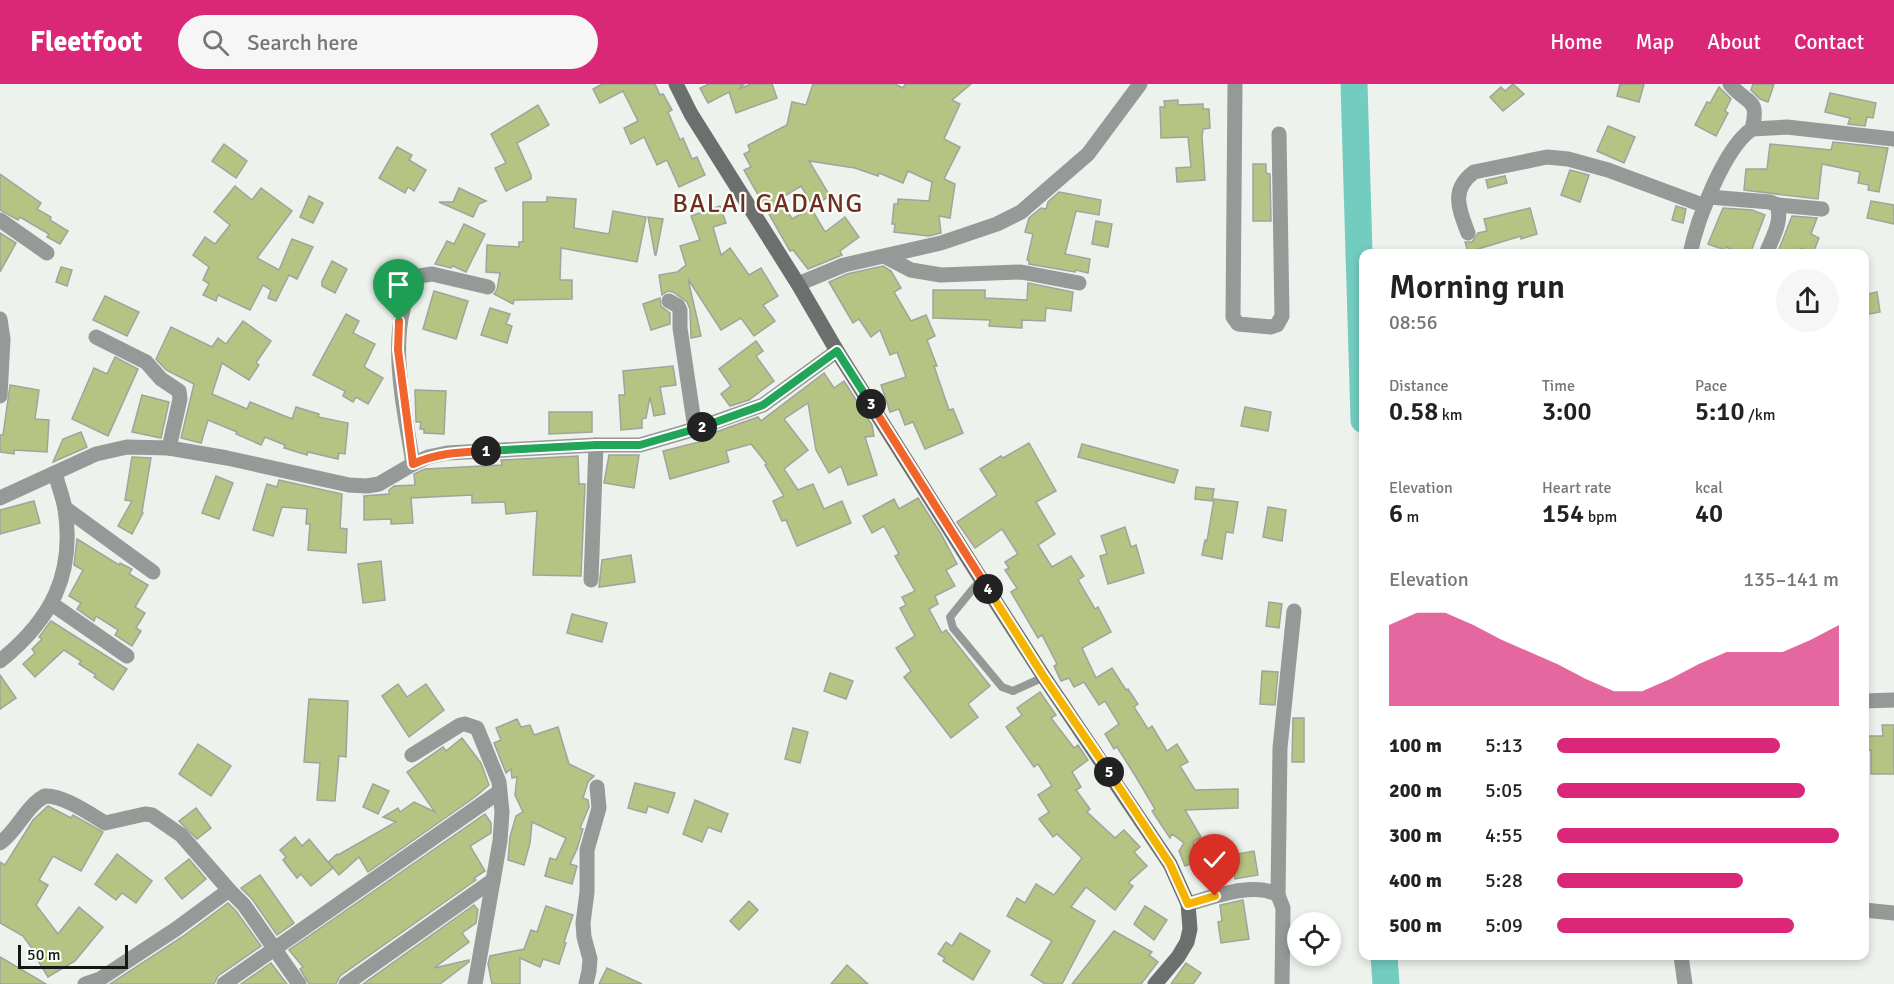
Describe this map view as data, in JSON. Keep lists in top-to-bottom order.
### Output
{
  "districts": ["BALAI GADANG"],
  "scale_bar": "50 m",
  "page": {
    "header": "Fleetfoot",
    "search": "Search here",
    "nav": [
      "Home",
      "Map",
      "About",
      "Contact"
    ],
    "heading": ["Morning run", "08:56"],
    "stats": [
      ["Distance", "0.58 km"],
      ["Time", "3:00"],
      ["Pace", "5:10 /km"],
      ["Elevation", "6 m"],
      ["Heart rate", "154 bpm"],
      ["kcal", "40"]
    ],
    "pins": [
      "3",
      "2",
      "1",
      "4",
      "5"
    ],
    "chart": ["Elevation", "135–141 m"],
    "list": [
      {
        "name": "100 m",
        "note": "5:13"
      },
      {
        "name": "200 m",
        "note": "5:05"
      },
      {
        "name": "300 m",
        "note": "4:55"
      },
      {
        "name": "400 m",
        "note": "5:28"
      },
      {
        "name": "500 m",
        "note": "5:09"
      }
    ],
    "scale": "50 m"
  }
}
